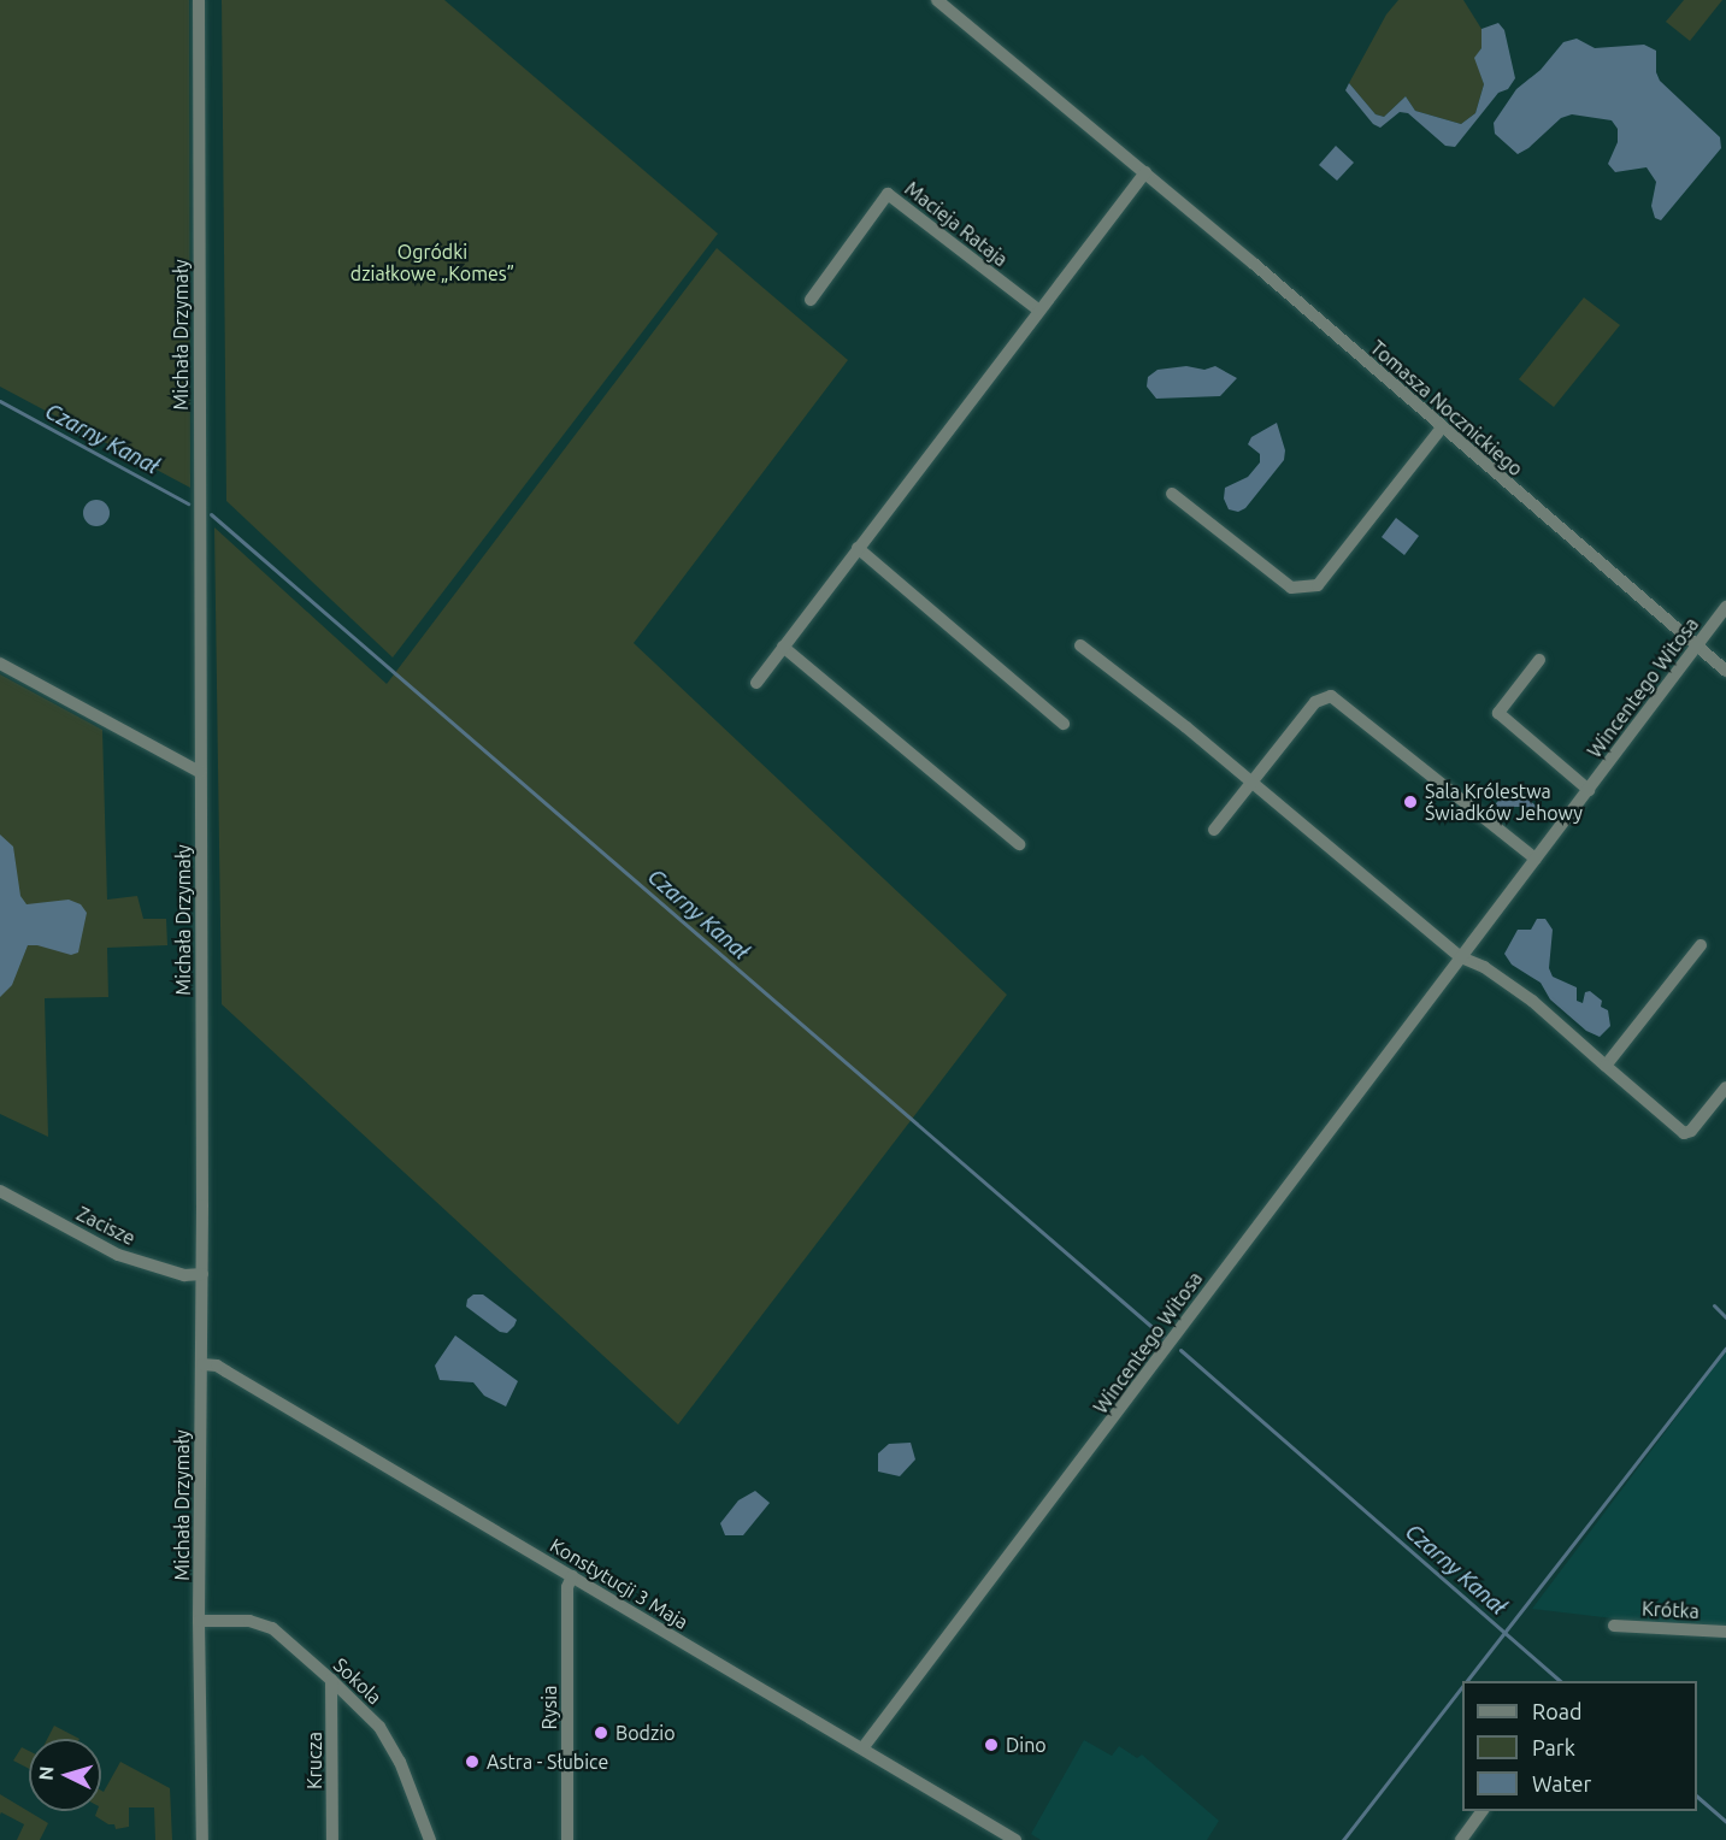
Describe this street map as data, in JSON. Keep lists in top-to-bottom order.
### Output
{
  "streets": {
    "street": [
      "Macieja Rataja",
      "Michała Drzymały",
      "Tomasza Nocznickiego",
      "Wincentego Witosa",
      "Zacisze",
      "Konstytucji 3 Maja",
      "Krótka",
      "Sokola",
      "Rysia",
      "Krucza"
    ]
  },
  "crossings": [
    ["Michała Drzymały", "Zacisze"],
    ["Michała Drzymały", "Konstytucji 3 Maja"],
    ["Michała Drzymały", "Sokola"],
    ["Tomasza Nocznickiego", "Wincentego Witosa"],
    ["Wincentego Witosa", "Konstytucji 3 Maja"],
    ["Konstytucji 3 Maja", "Rysia"],
    ["Sokola", "Krucza"]
  ],
  "water": ["Czarny Kanał"],
  "parks": ["Ogródki działkowe „Komes”"],
  "places": [
    "Sala Królestwa Świadków Jehowy",
    "Bodzio",
    "Dino",
    "Astra - Słubice"
  ],
  "legend": ["Road", "Park", "Water"],
  "north": "left"
}
